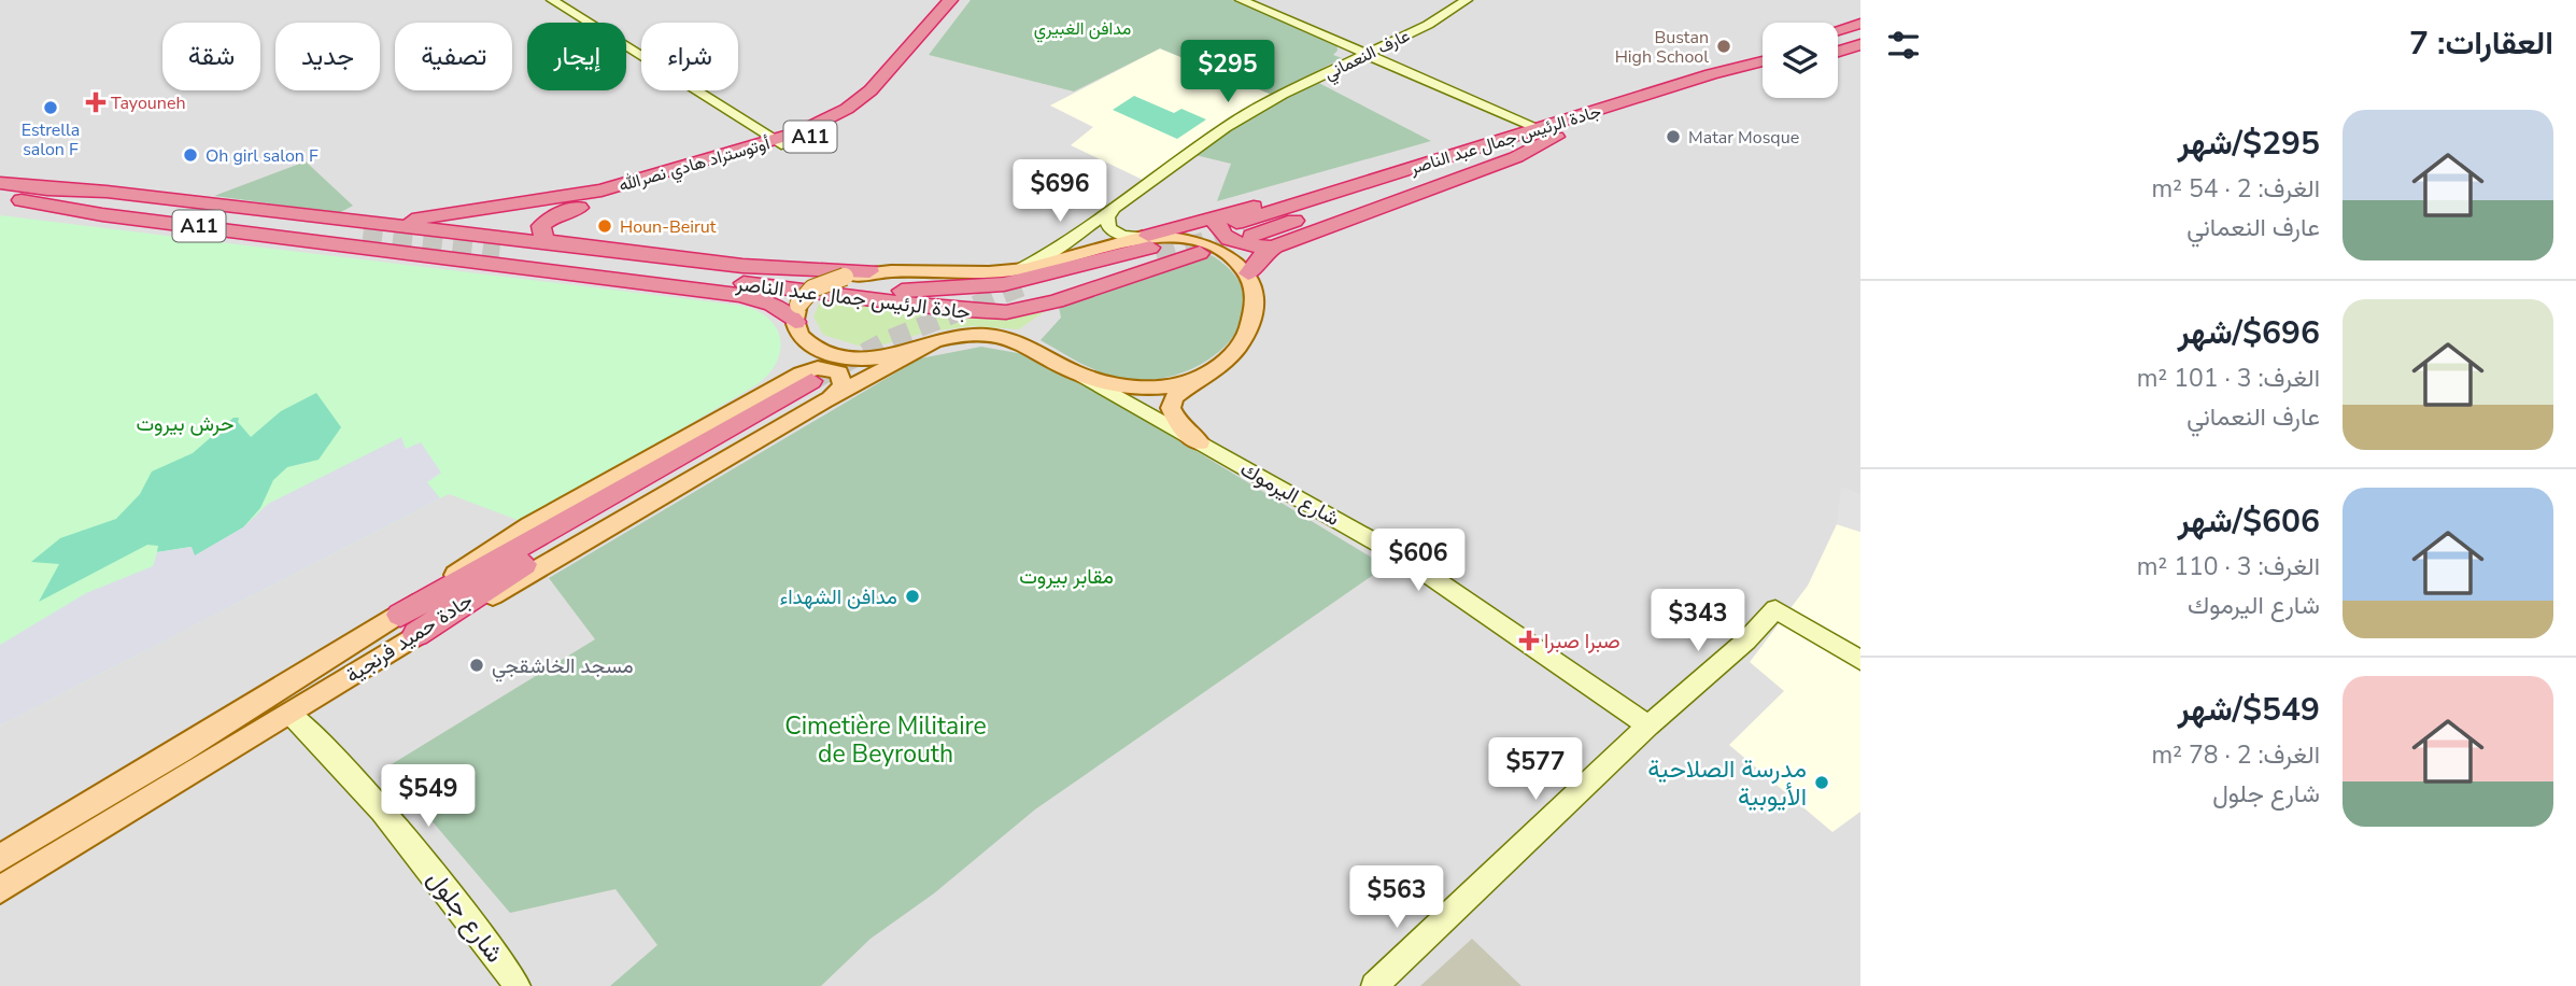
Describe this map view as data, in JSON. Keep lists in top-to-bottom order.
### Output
{
  "streets": {
    "highway": [
      "A11",
      "جادة الرئيس جمال عبد الناصر",
      "أوتوستراد هادي نصرالله",
      "جادة حميد فرنجية"
    ],
    "street": ["عارف النعماني", "شارع اليرموك", "شارع جلول"]
  },
  "crossings": [
    ["عارف النعماني", "جادة الرئيس جمال عبد الناصر"],
    ["A11", "أوتوستراد هادي نصرالله"],
    ["جادة حميد فرنجية", "شارع جلول"]
  ],
  "parks": [
    "مدافن الغبيري",
    "حرش بيروت",
    "مقابر بيروت",
    "Cimetière Militaire de Beyrouth"
  ],
  "places": {
    "other": [
      "Bustan High School",
      "Estrella salon F",
      "Matar Mosque",
      "Oh girl salon F",
      "Houn-Beirut",
      "مدافن الشهداء",
      "مسجد الخاشقجي",
      "مدرسة الصلاحية الأيوبية"
    ],
    "health": ["Tayouneh", "صبرا صبرا"]
  },
  "page": {
    "heading": "العقارات: 7",
    "chip": [
      "شراء",
      "إيجار",
      "تصفية",
      "جديد",
      "شقة"
    ],
    "price": [
      "$295",
      "$696",
      "$606",
      "$343",
      "$577",
      "$549",
      "$563"
    ],
    "list": [
      {
        "name": "$295/شهر",
        "note": "الغرف: 2 · 54 m² · عارف النعماني"
      },
      {
        "name": "$696/شهر",
        "note": "الغرف: 3 · 101 m² · عارف النعماني"
      },
      {
        "name": "$606/شهر",
        "note": "الغرف: 3 · 110 m² · شارع اليرموك"
      },
      {
        "name": "$549/شهر",
        "note": "الغرف: 2 · 78 m² · شارع جلول"
      }
    ]
  }
}
